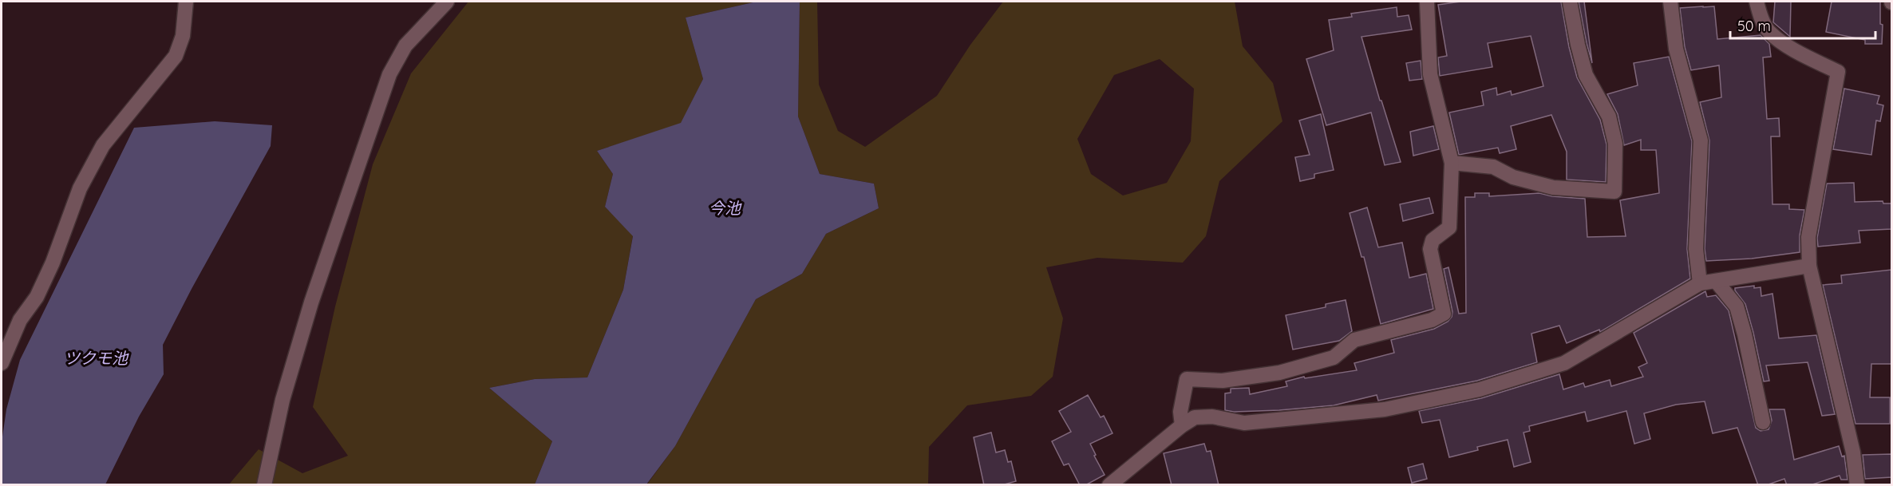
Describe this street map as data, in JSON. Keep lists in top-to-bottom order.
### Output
{
  "water": ["今池", "ツクモ池"],
  "scale_bar": "50 m"
}
